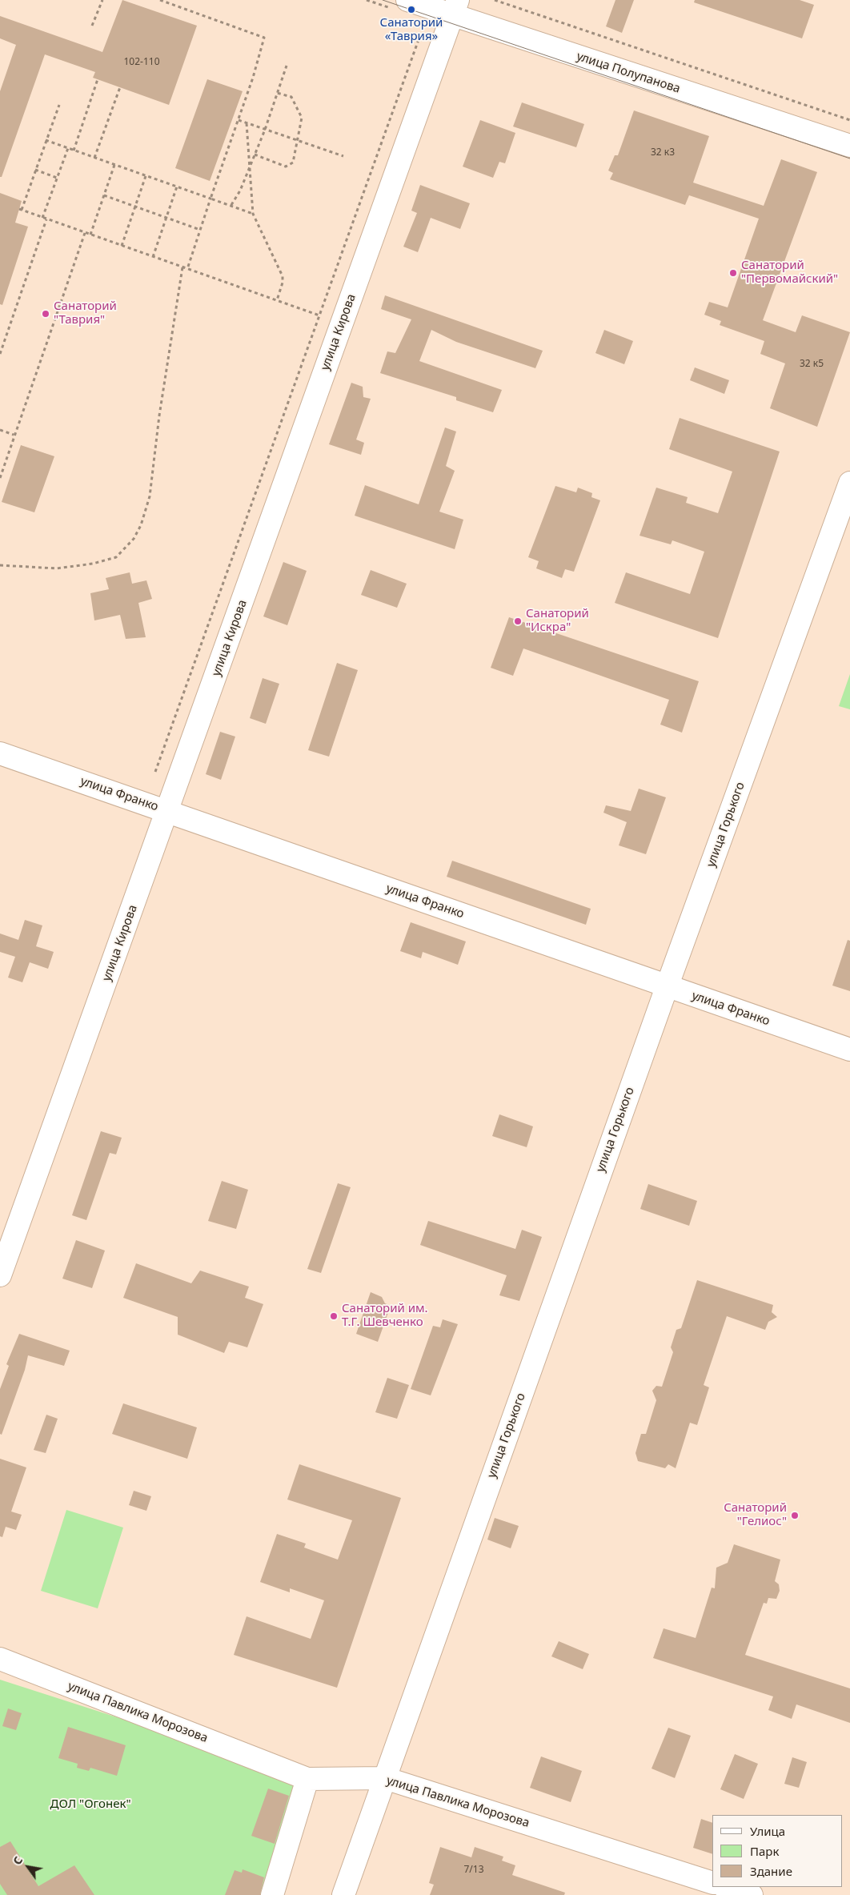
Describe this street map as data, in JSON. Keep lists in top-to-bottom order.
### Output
{
  "streets": {
    "street": [
      "улица Полупанова",
      "улица Кирова",
      "улица Франко",
      "улица Горького",
      "улица Павлика Морозова"
    ]
  },
  "crossings": [
    ["улица Полупанова", "улица Кирова"],
    ["улица Кирова", "улица Франко"],
    ["улица Франко", "улица Горького"],
    ["улица Горького", "улица Павлика Морозова"]
  ],
  "parks": ["ДОЛ \"Огонек\""],
  "places": [
    "Санаторий «Таврия»",
    "Санаторий \"Первомайский\"",
    "Санаторий \"Таврия\"",
    "Санаторий \"Искра\"",
    "Санаторий им. Т.Г. Шевченко",
    "Санаторий \"Гелиос\""
  ],
  "house_numbers": [
    "102-110",
    "32 к3",
    "32 к5",
    "7/13"
  ],
  "legend": ["Улица", "Парк", "Здание"],
  "north": "top left"
}
